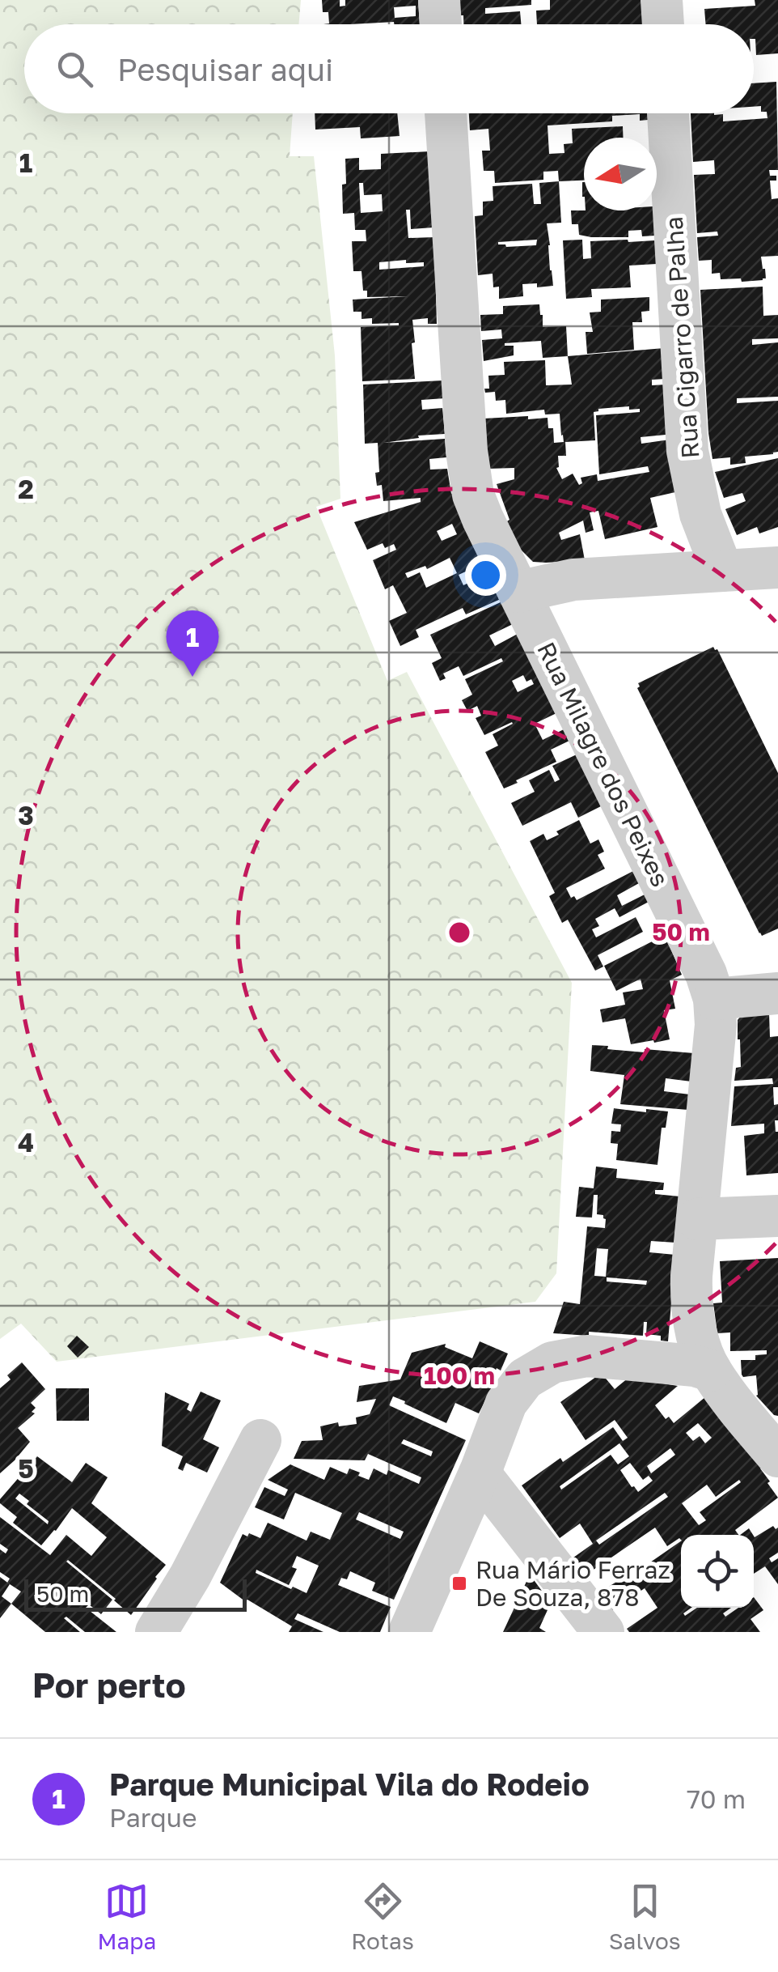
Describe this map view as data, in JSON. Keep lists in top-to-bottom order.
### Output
{
  "streets": {
    "street": ["Rua Cigarro de Palha", "Rua Milagre dos Peixes"]
  },
  "places": {
    "transit": ["Rua Mário Ferraz De Souza, 878"]
  },
  "scale_bar": "50 m",
  "north": "left",
  "page": {
    "search": "Pesquisar aqui",
    "pins": "1",
    "scale": "50 m",
    "heading": "Por perto",
    "list": [
      {
        "mark": "1",
        "name": "Parque Municipal Vila do Rodeio",
        "note": "Parque",
        "value": "70 m"
      }
    ],
    "nav": ["Mapa", "Rotas", "Salvos"]
  },
  "grid": {
    "rows": [
      "1",
      "2",
      "3",
      "4",
      "5"
    ]
  },
  "rings": ["50 m", "100 m"]
}
